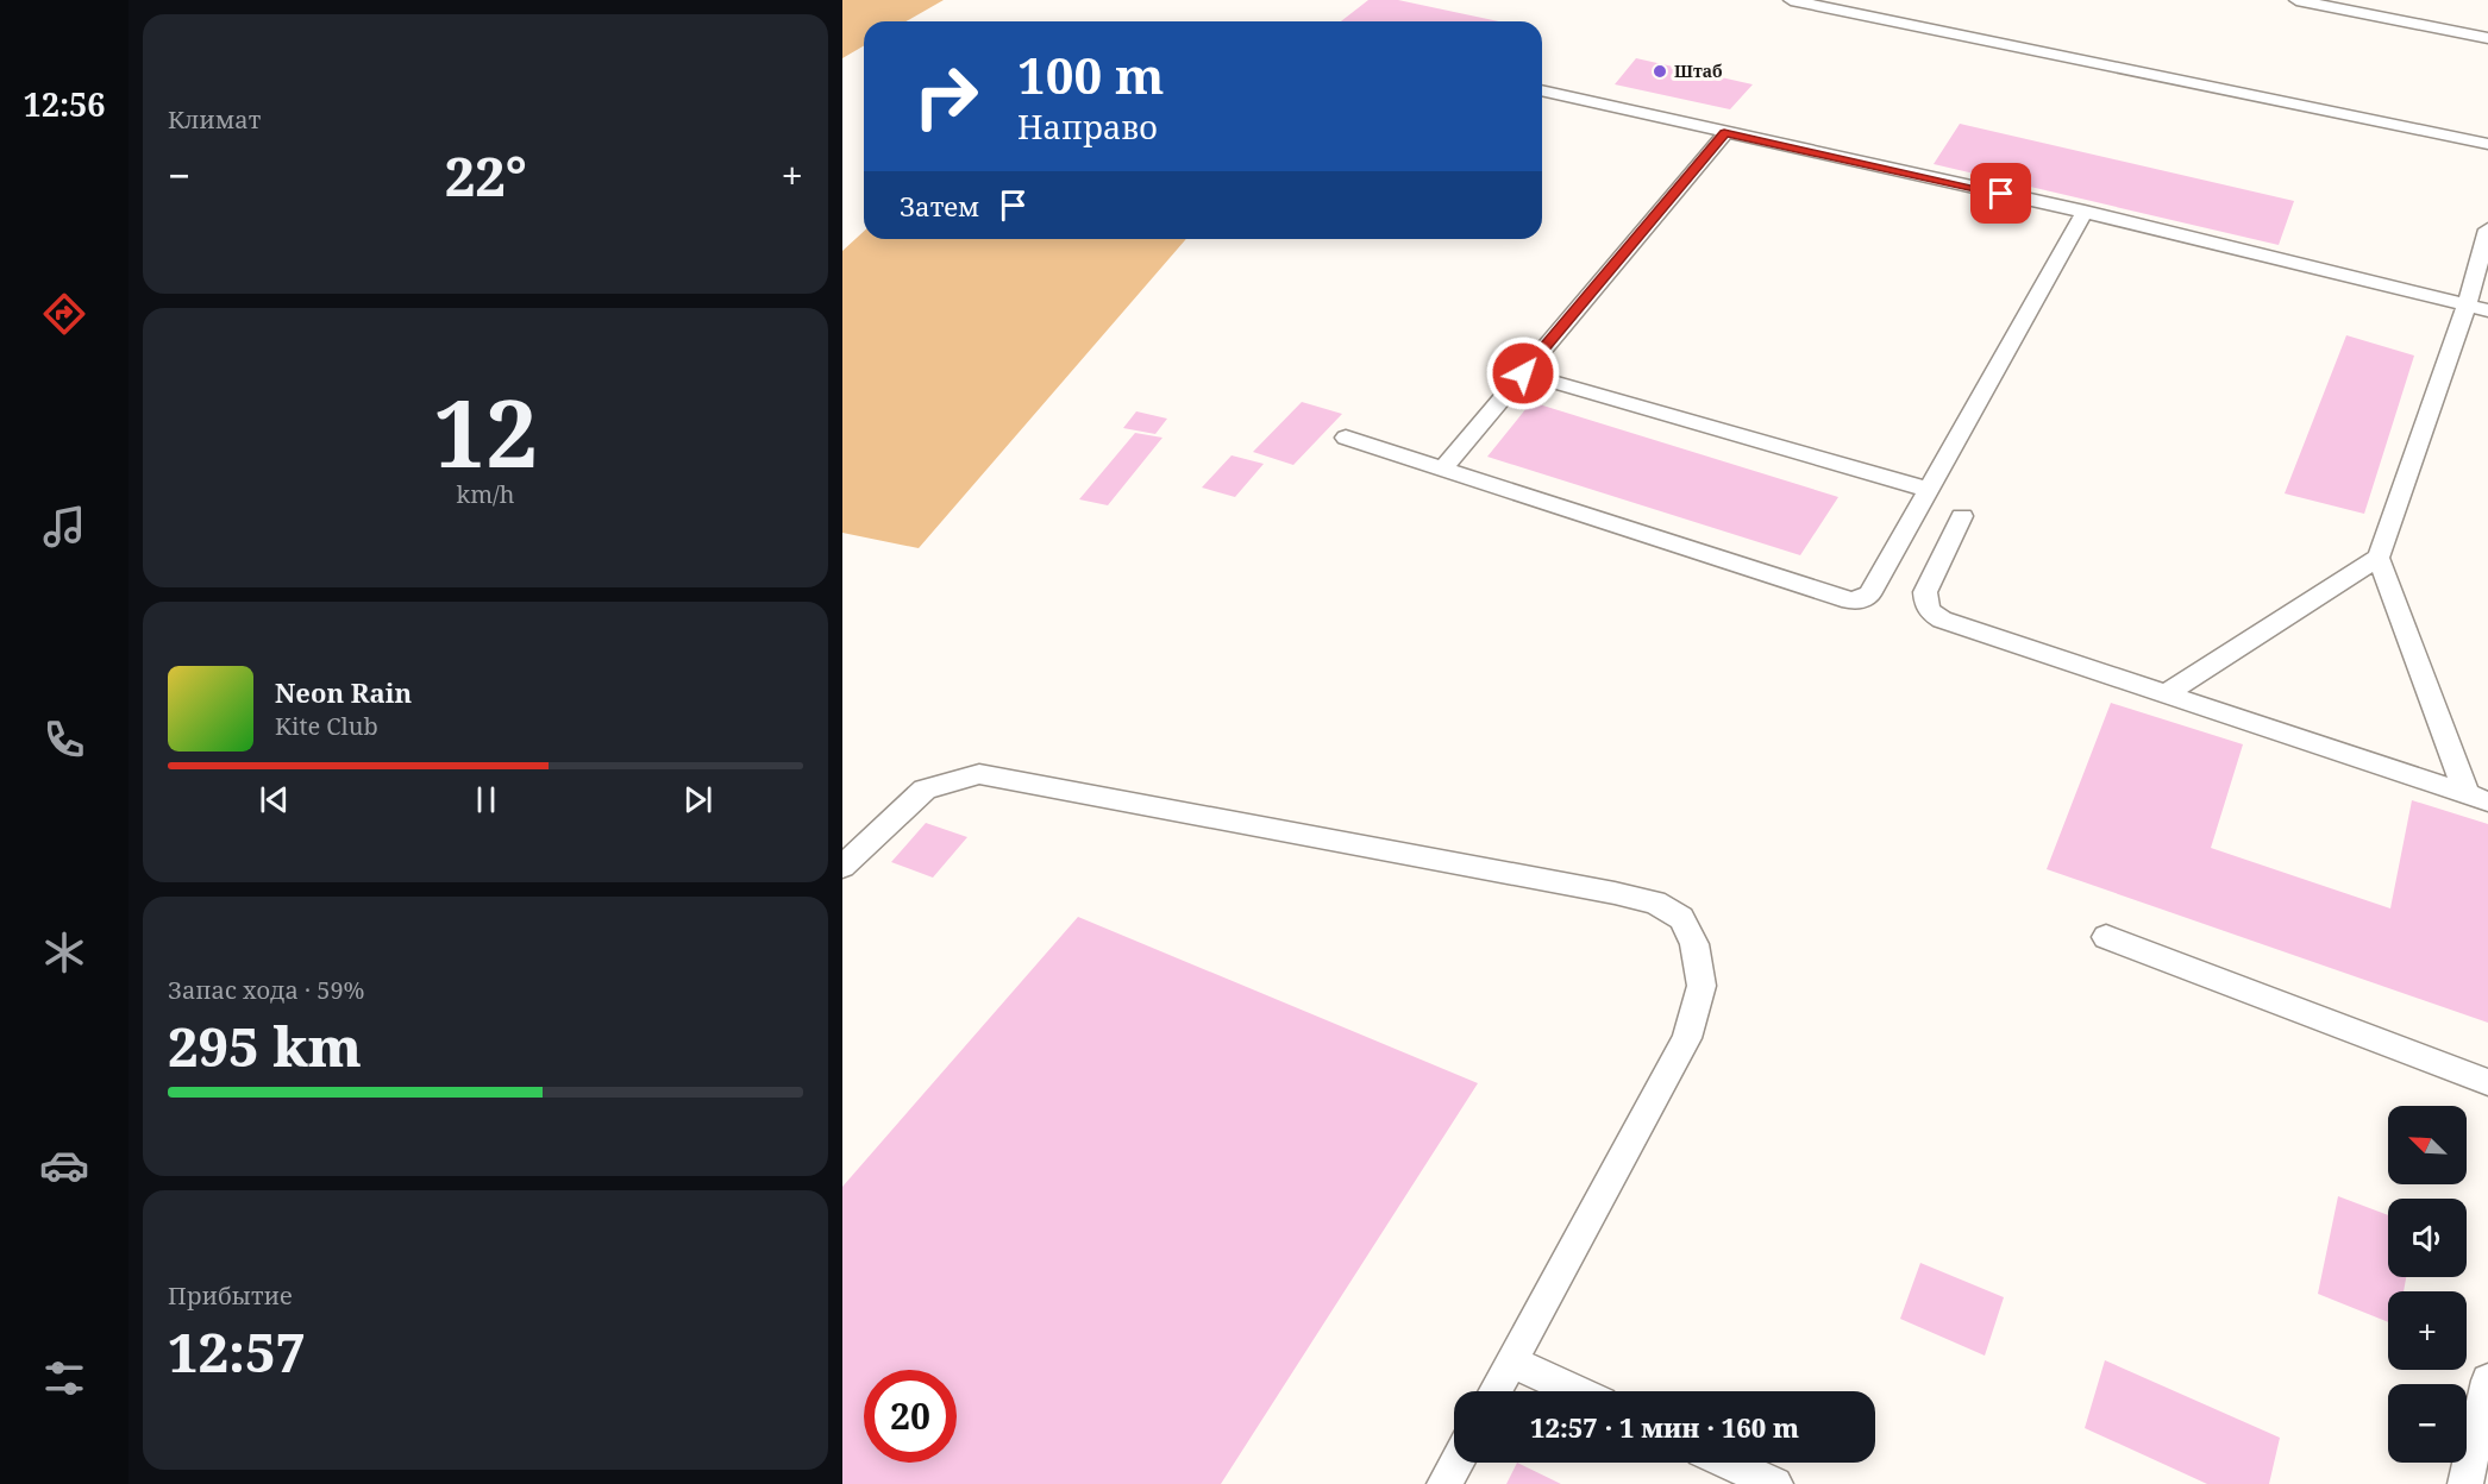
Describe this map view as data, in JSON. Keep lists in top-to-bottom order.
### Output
{
  "places": ["Штаб"],
  "north": "top left",
  "page": {
    "tabs": "12:56",
    "tile": [
      "Климат",
      ["12", "km/h"],
      ["Запас хода · 59%", "295 km"],
      ["Прибытие", "12:57"]
    ],
    "turn": ["100 m", "Направо"],
    "heat": ["−", "22°", "+"],
    "then": "Затем",
    "song": ["Neon Rain", "Kite Club"],
    "map_buttons": ["+", "−"],
    "limit": "20",
    "trip": "12:57 · 1 мин · 160 m"
  }
}
